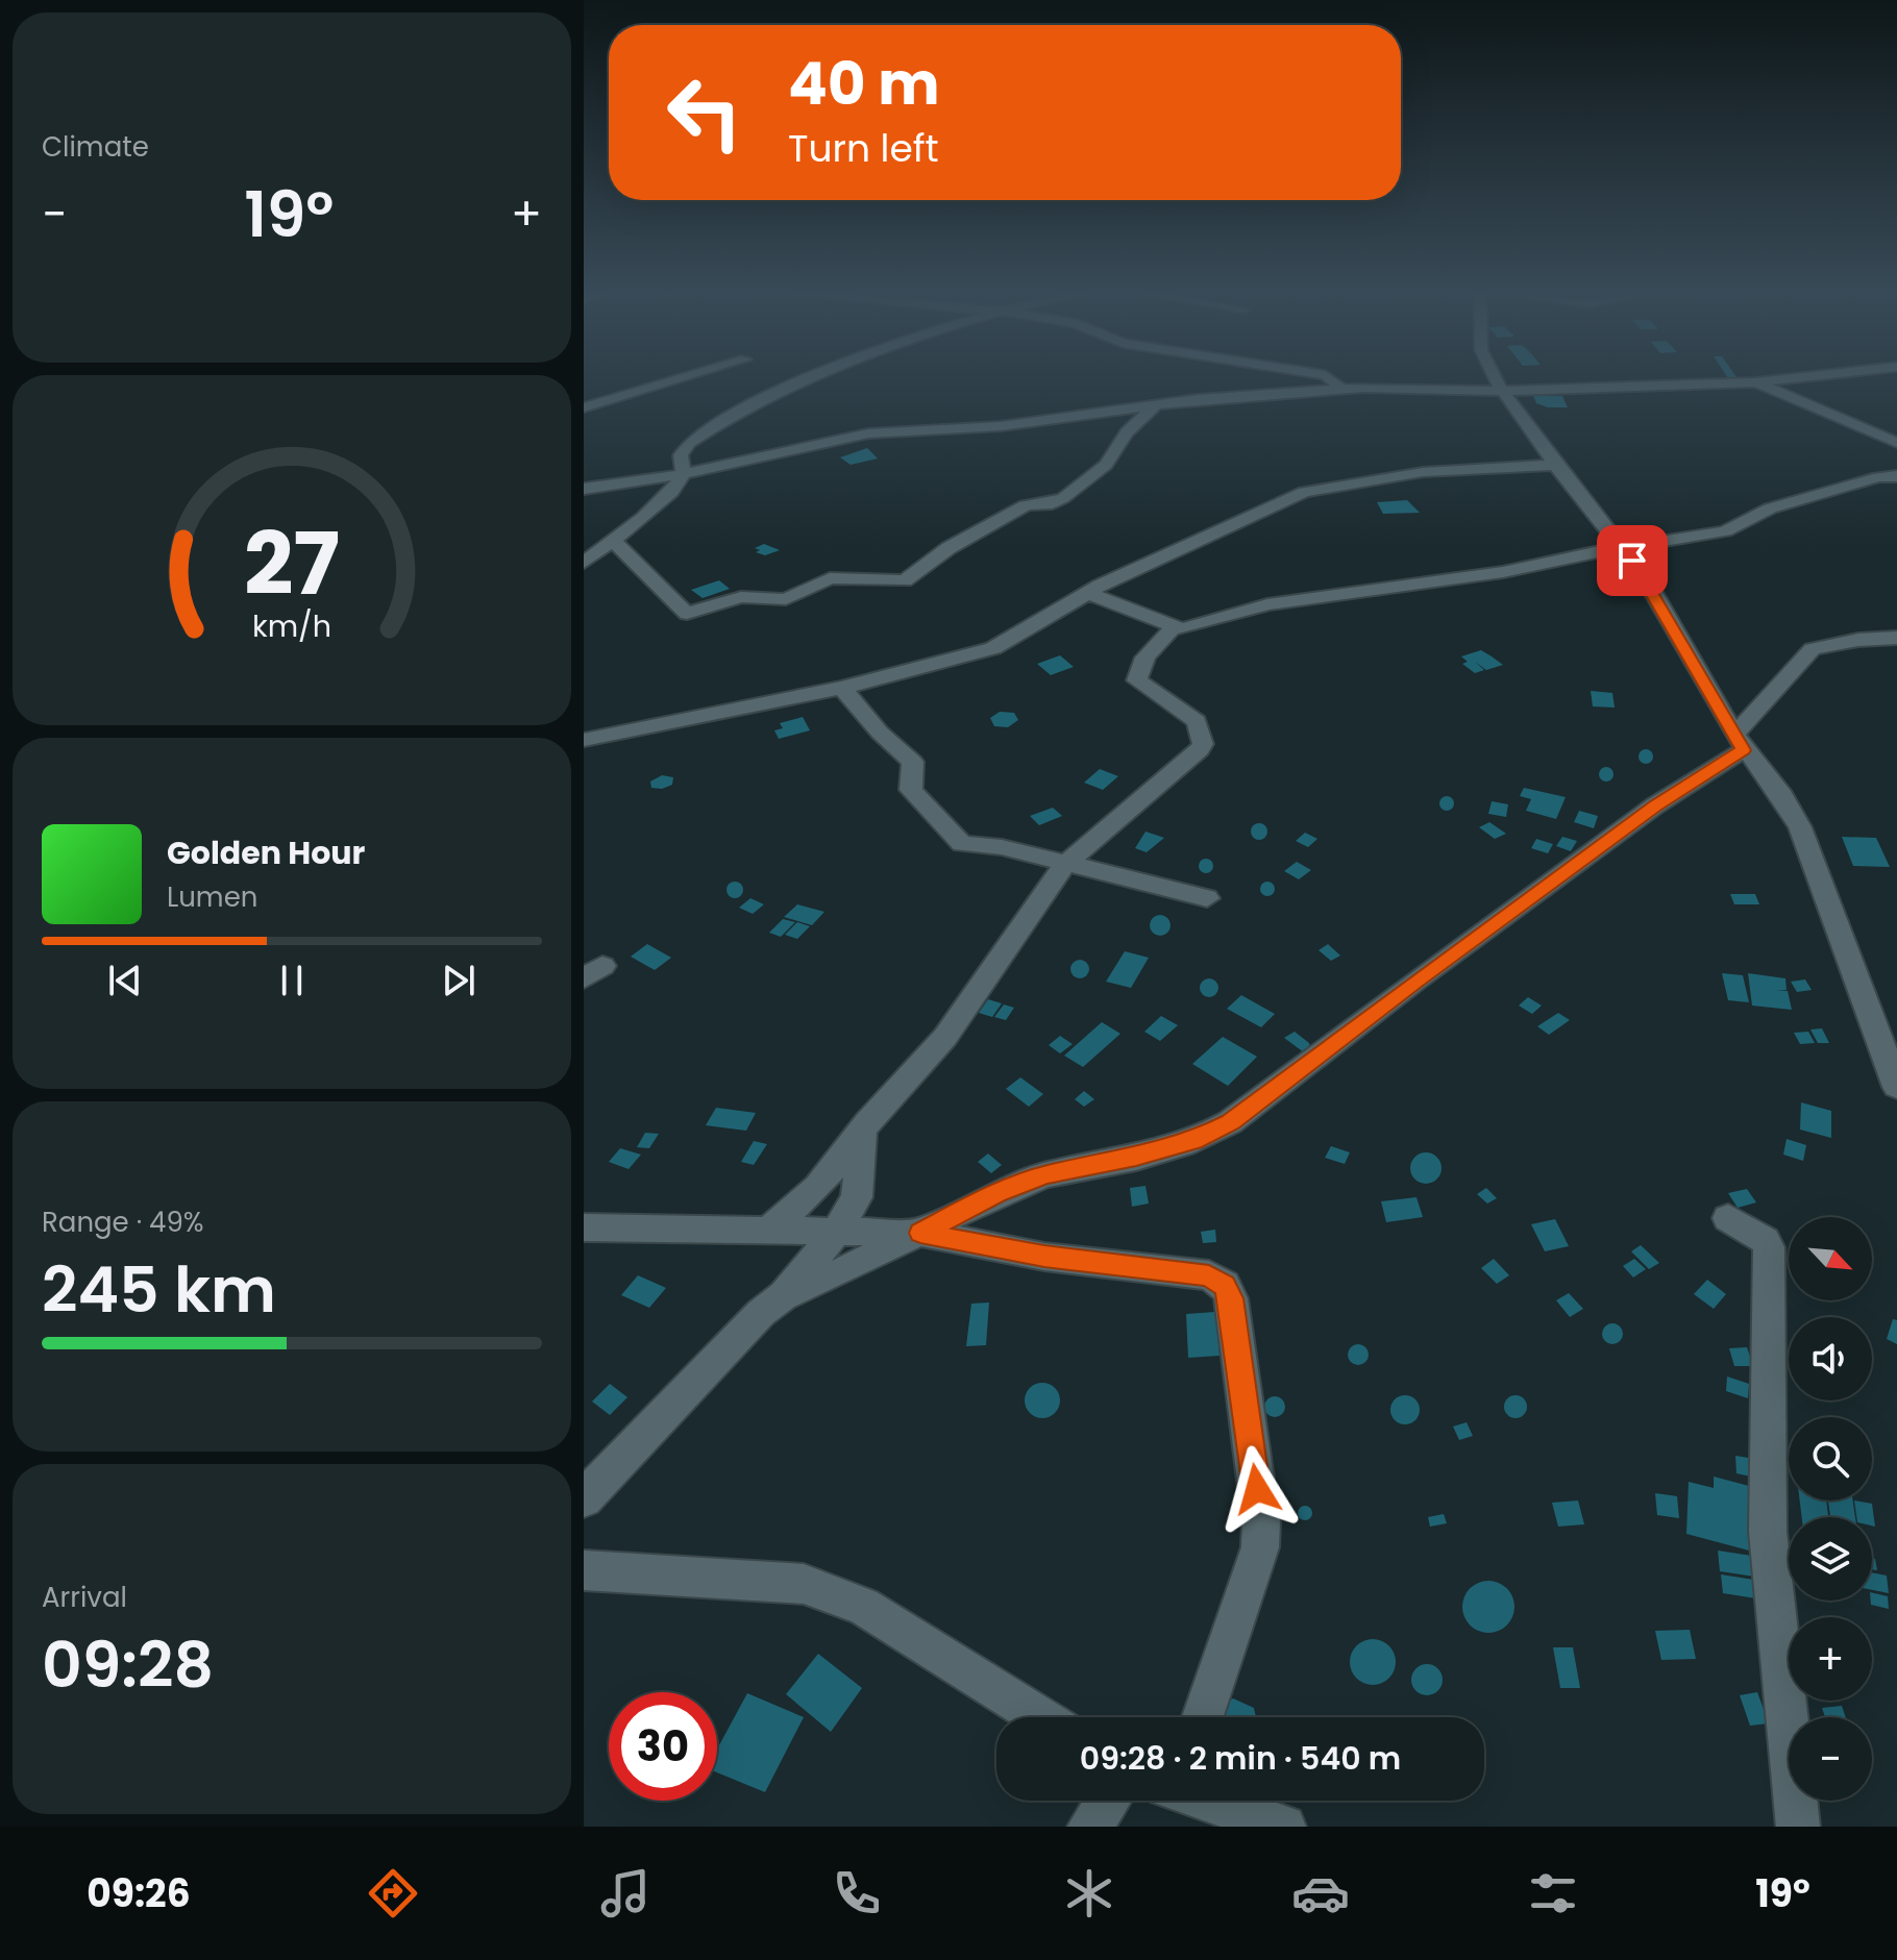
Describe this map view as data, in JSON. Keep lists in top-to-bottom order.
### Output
{
  "north": "bottom right",
  "page": {
    "tile": [
      "Climate",
      ["Range · 49%", "245 km"],
      ["Arrival", "09:28"]
    ],
    "turn": ["40 m", "Turn left"],
    "heat": ["−", "19°", "+"],
    "song": ["Golden Hour", "Lumen"],
    "map_buttons": ["+", "−"],
    "limit": "30",
    "trip": "09:28 · 2 min · 540 m",
    "tabs": ["09:26", "19°"],
    "gauge": ["27", "km/h"]
  }
}
